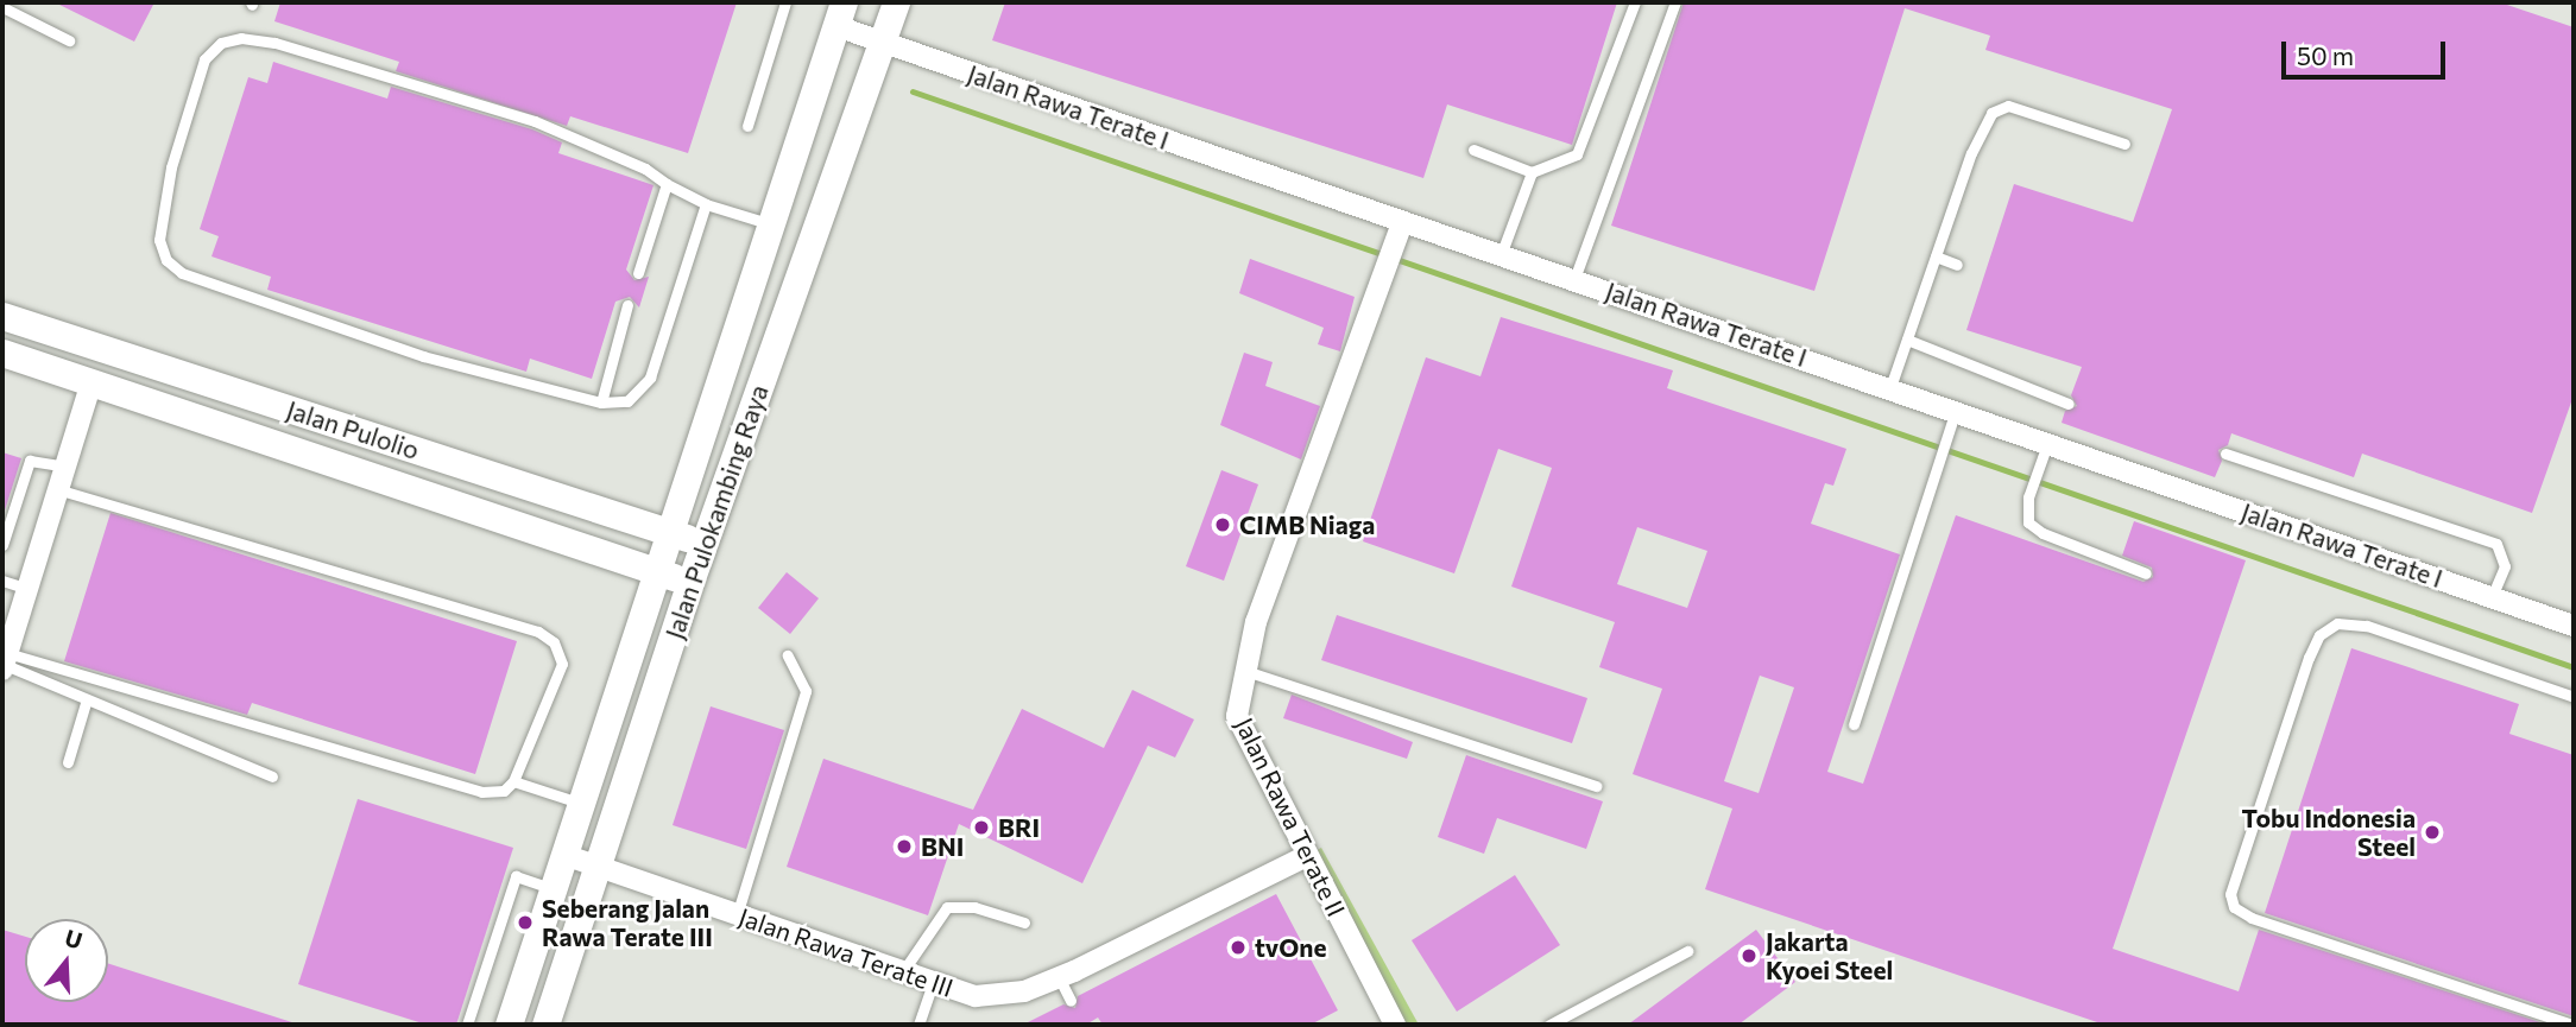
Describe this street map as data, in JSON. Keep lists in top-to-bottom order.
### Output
{
  "streets": {
    "street": [
      "Jalan Rawa Terate I",
      "Jalan Pulolio",
      "Jalan Pulokambing Raya",
      "Jalan Rawa Terate II",
      "Jalan Rawa Terate III"
    ]
  },
  "crossings": [
    ["Jalan Rawa Terate I", "Jalan Pulokambing Raya"],
    ["Jalan Rawa Terate I", "Jalan Rawa Terate II"],
    ["Jalan Pulolio", "Jalan Pulokambing Raya"],
    ["Jalan Pulokambing Raya", "Jalan Rawa Terate III"],
    ["Jalan Rawa Terate II", "Jalan Rawa Terate III"]
  ],
  "places": [
    "CIMB Niaga",
    "BRI",
    "Tobu Indonesia Steel",
    "BNI",
    "Seberang Jalan Rawa Terate III",
    "tvOne",
    "Jakarta Kyoei Steel"
  ],
  "scale_bar": "50 m",
  "north": "top"
}
